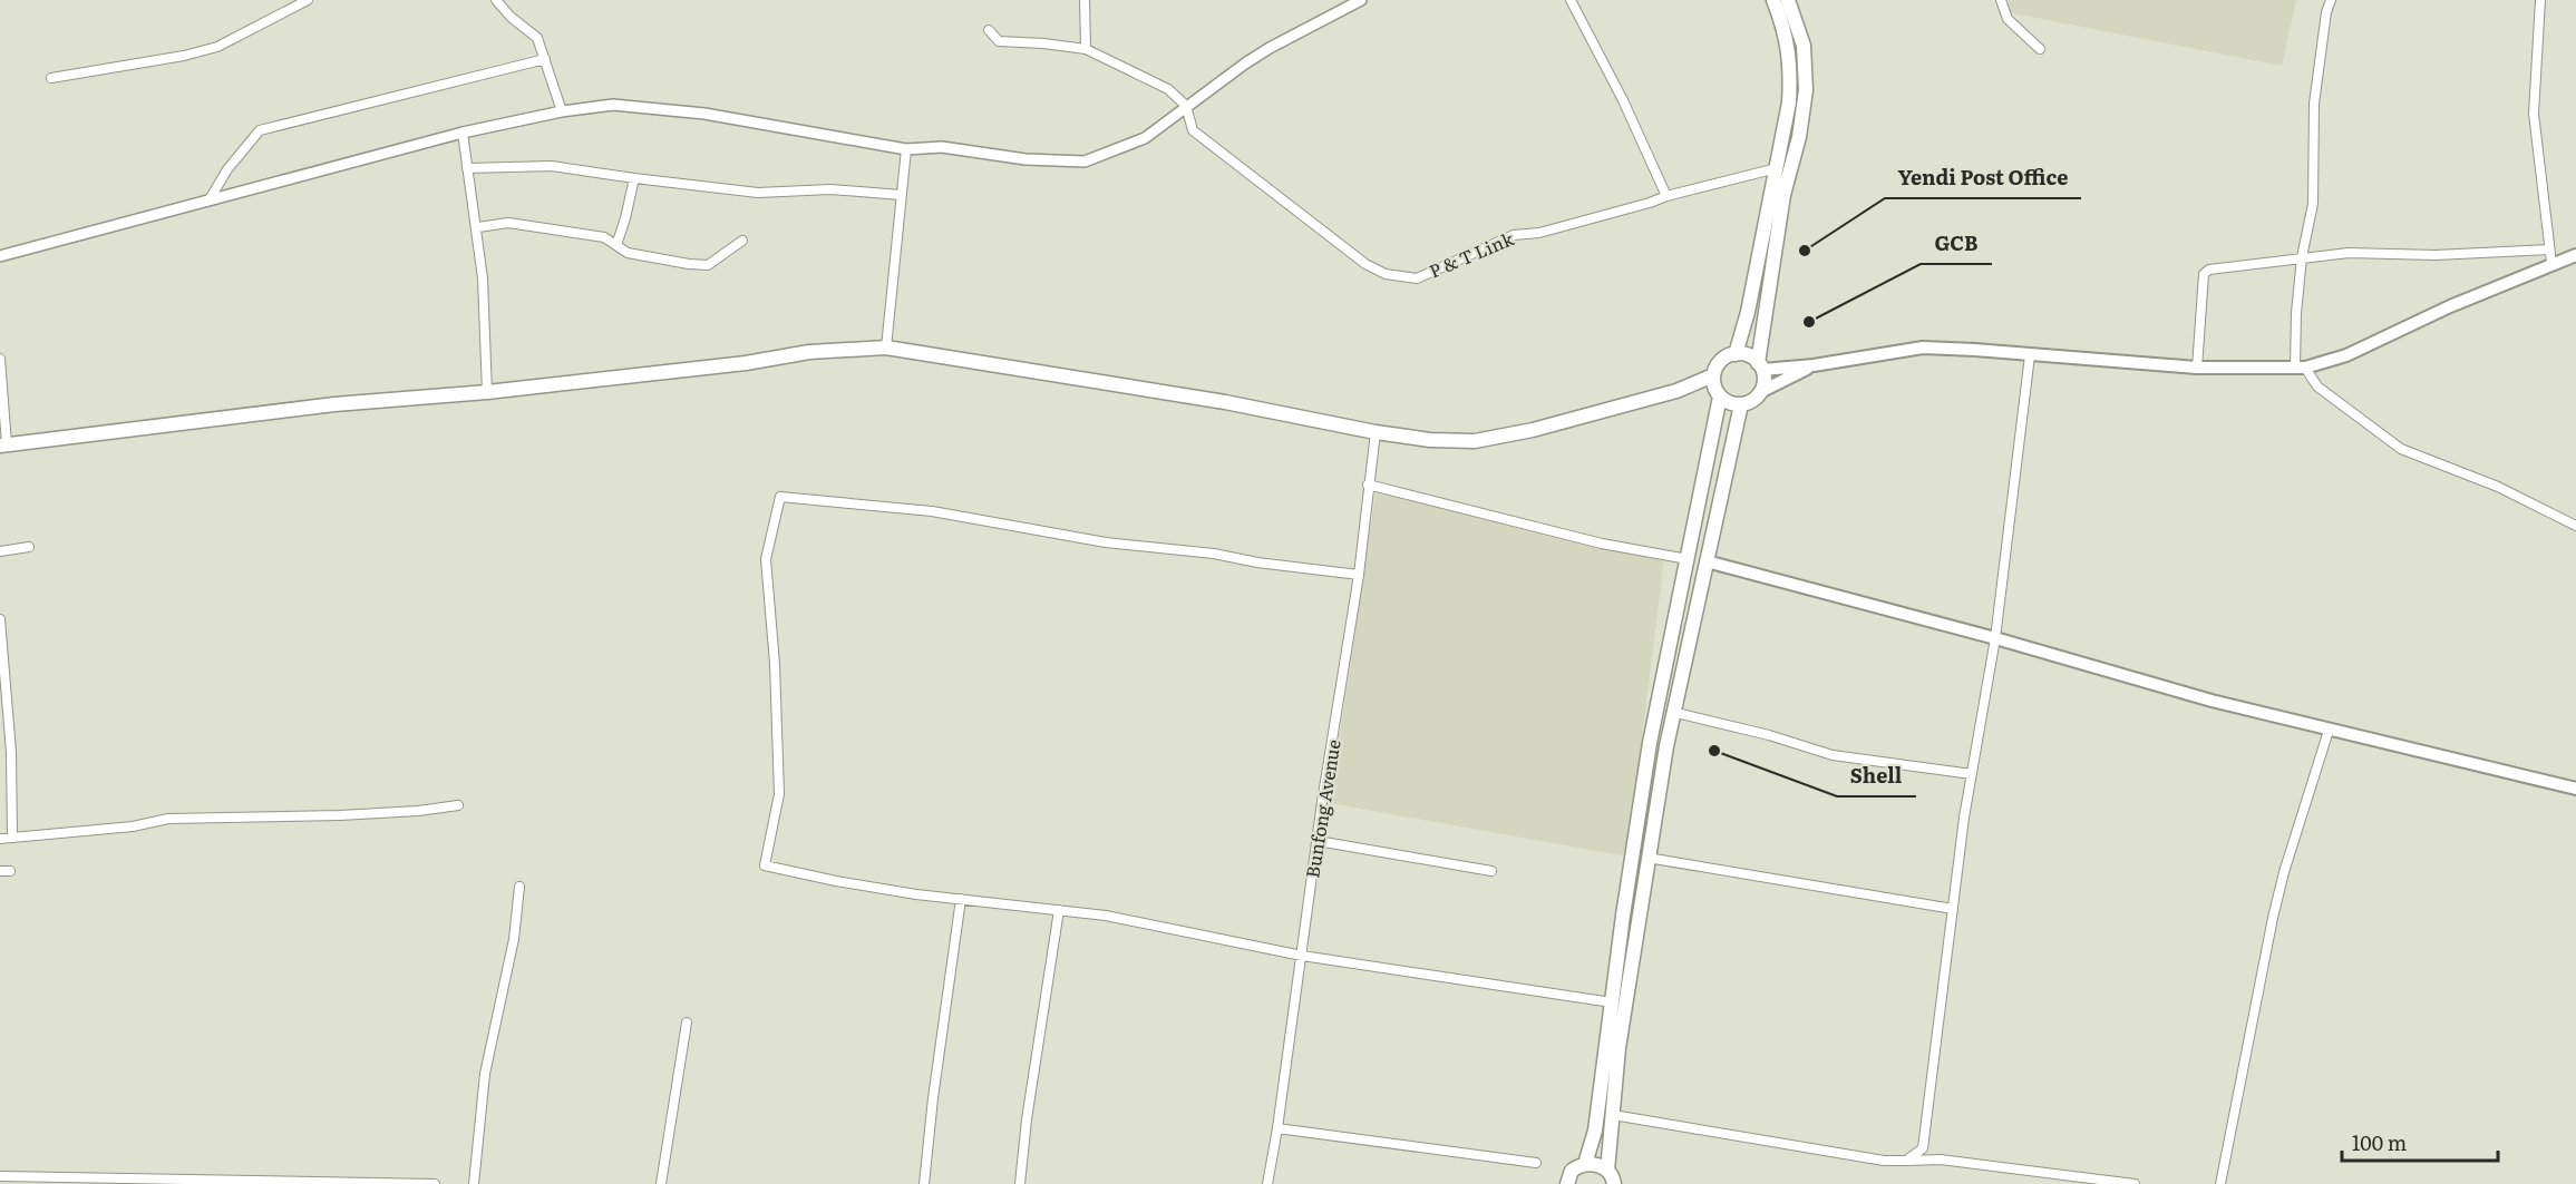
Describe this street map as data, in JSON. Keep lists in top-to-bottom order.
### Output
{
  "streets": {
    "street": ["P & T Link", "Bunfong Avenue"]
  },
  "places": ["Yendi Post Office", "GCB", "Shell"],
  "scale_bar": "100 m"
}
